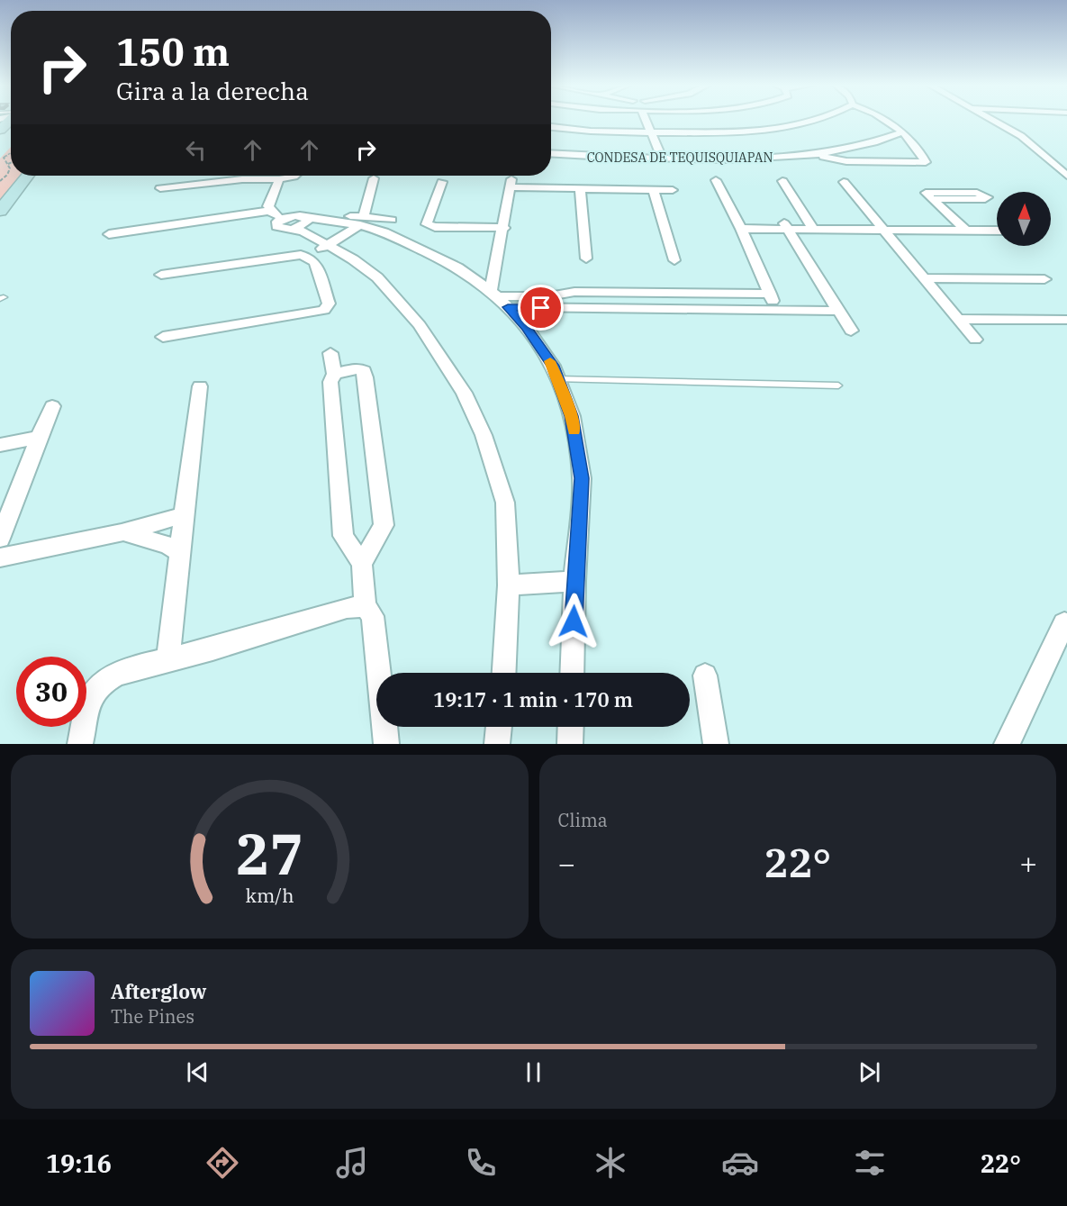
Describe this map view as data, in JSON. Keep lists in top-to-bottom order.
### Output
{
  "streets": {
    "street": ["CONDESA DE TEQUISQUIAPAN"]
  },
  "north": "top",
  "page": {
    "turn": ["150 m", "Gira a la derecha"],
    "limit": "30",
    "trip": "19:17 · 1 min · 170 m",
    "tile": "Clima",
    "heat": ["−", "22°", "+"],
    "song": ["Afterglow", "The Pines"],
    "tabs": ["19:16", "22°"],
    "gauge": ["27", "km/h"]
  }
}
